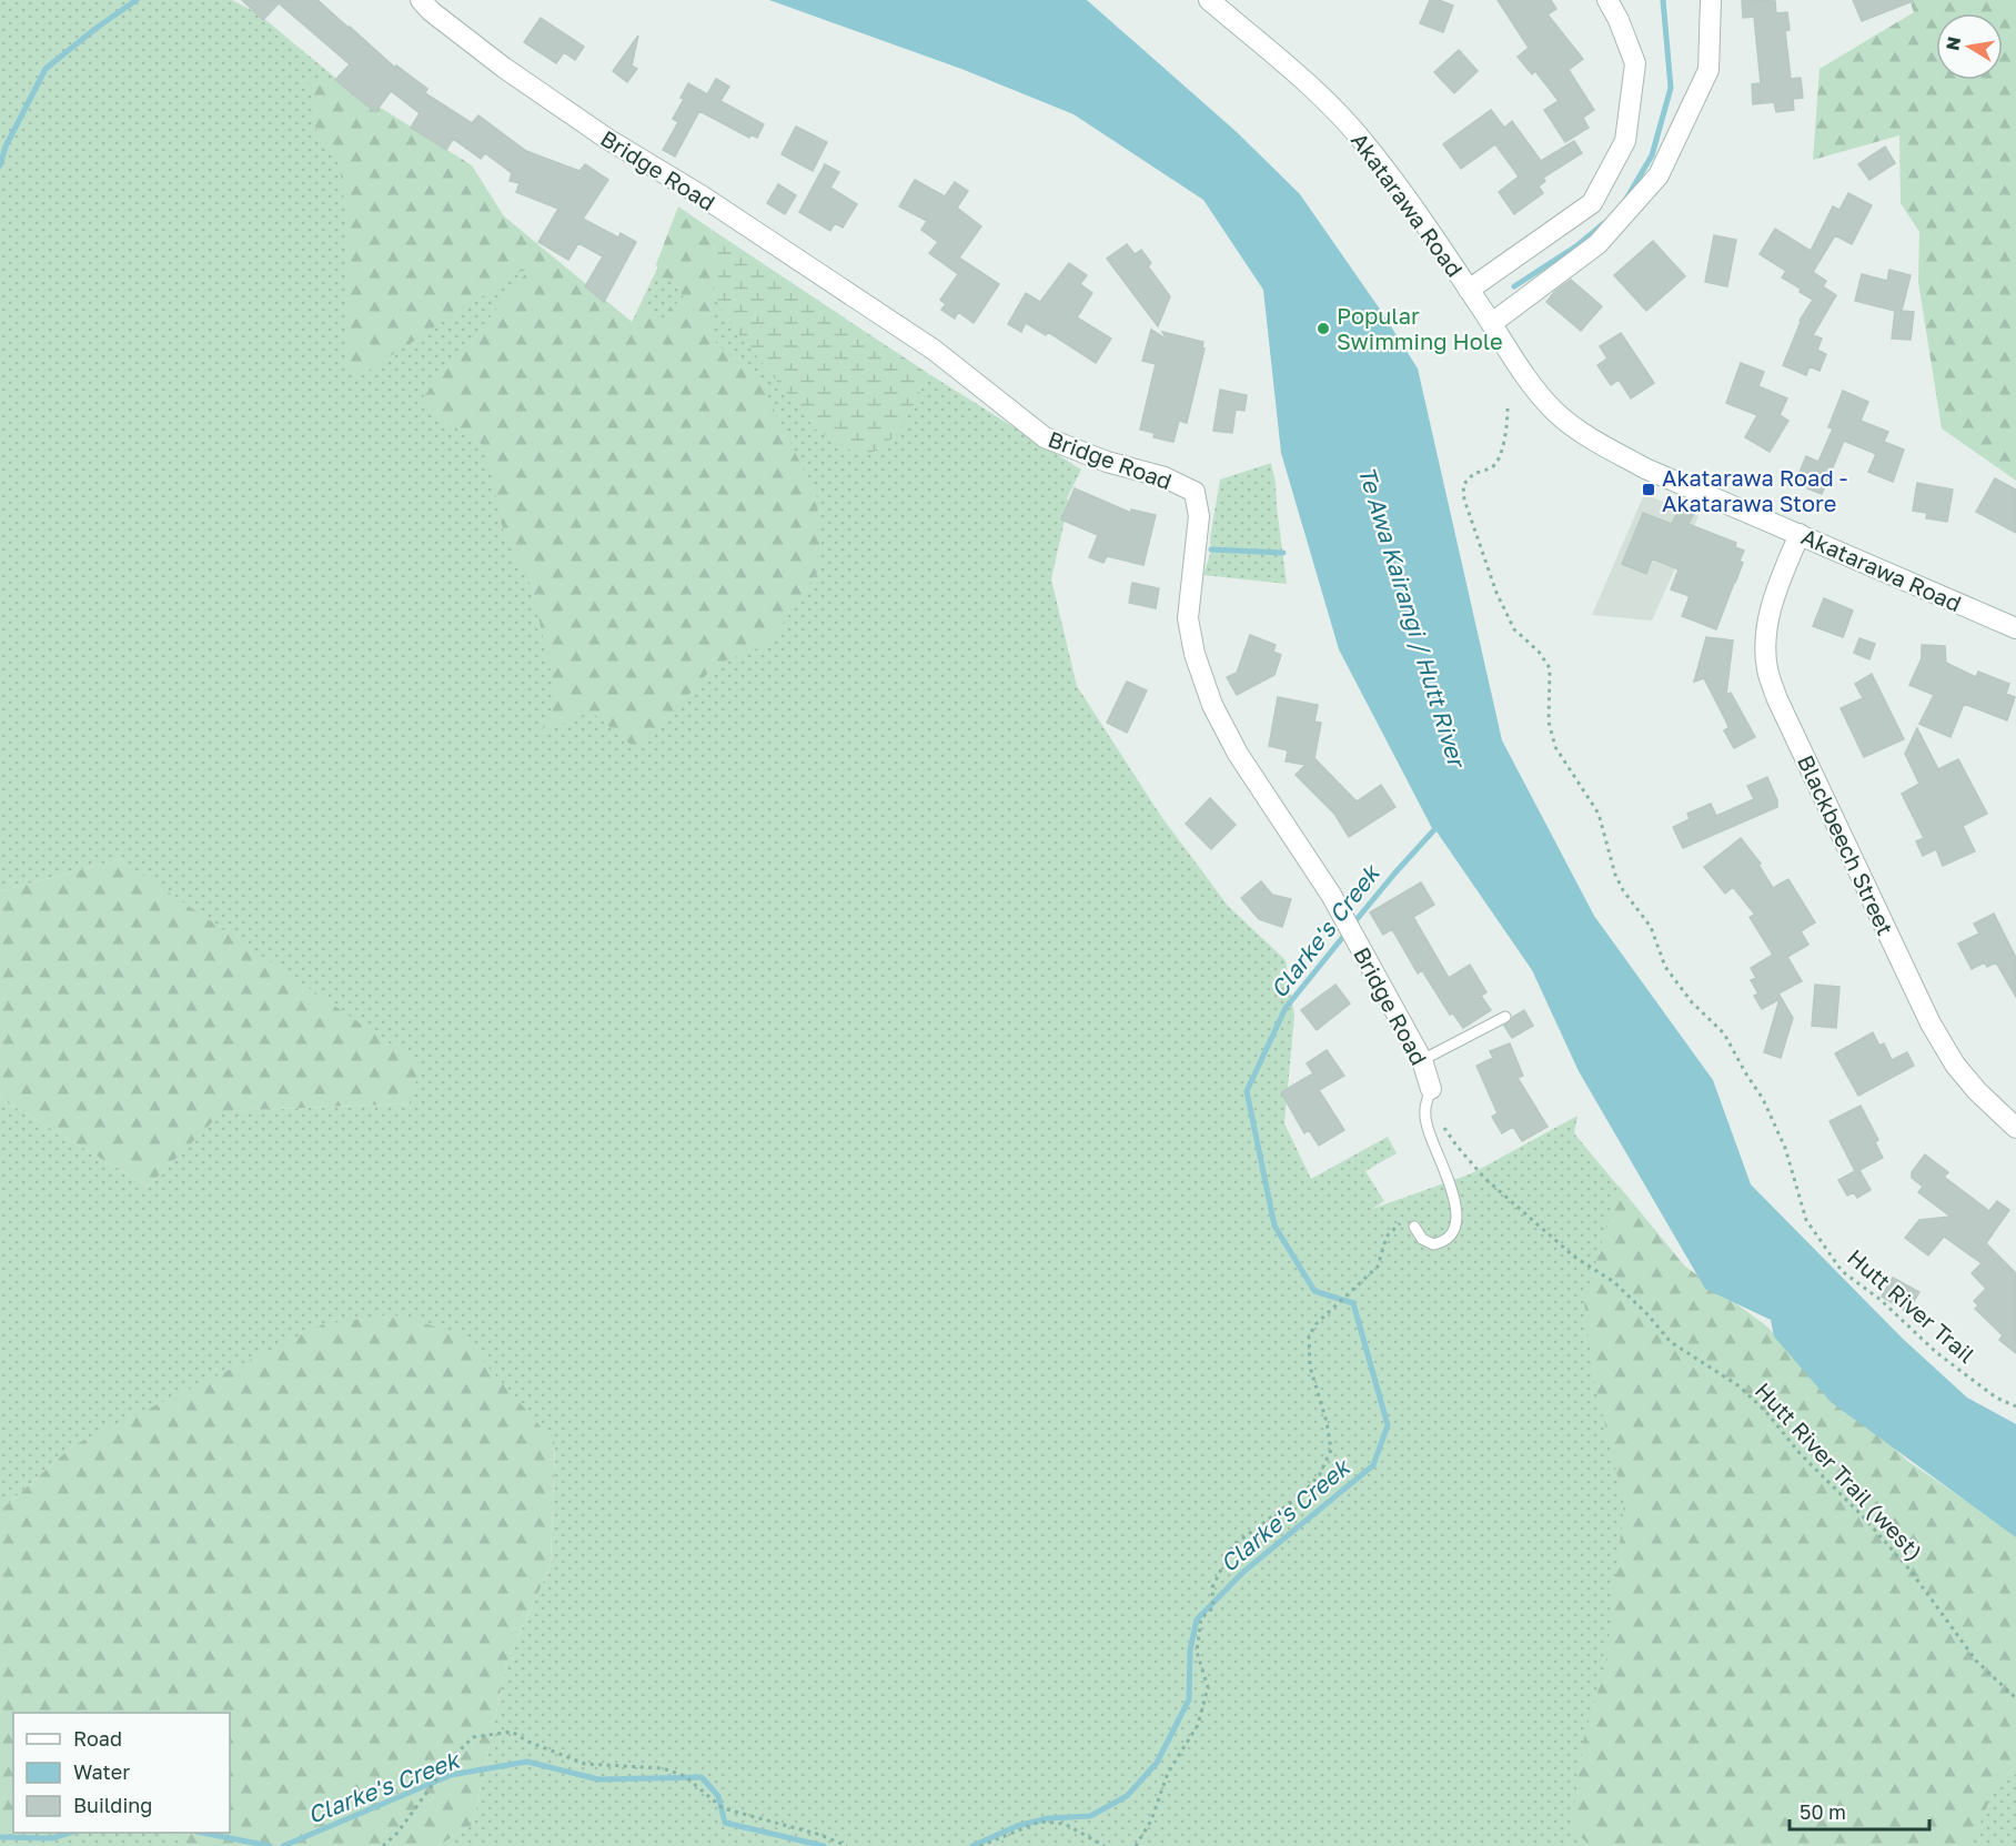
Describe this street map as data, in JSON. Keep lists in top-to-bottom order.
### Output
{
  "streets": {
    "street": ["Bridge Road", "Akatarawa Road", "Blackbeech Street"],
    "path": ["Hutt River Trail", "Hutt River Trail (west)"]
  },
  "crossings": [
    ["Akatarawa Road", "Blackbeech Street"]
  ],
  "water": ["Te Awa Kairangi / Hutt River", "Clarke's Creek"],
  "places": {
    "other": ["Popular Swimming Hole"],
    "transit": ["Akatarawa Road - Akatarawa Store"]
  },
  "legend": ["Road", "Water", "Building"],
  "scale_bar": "50 m",
  "north": "left"
}
